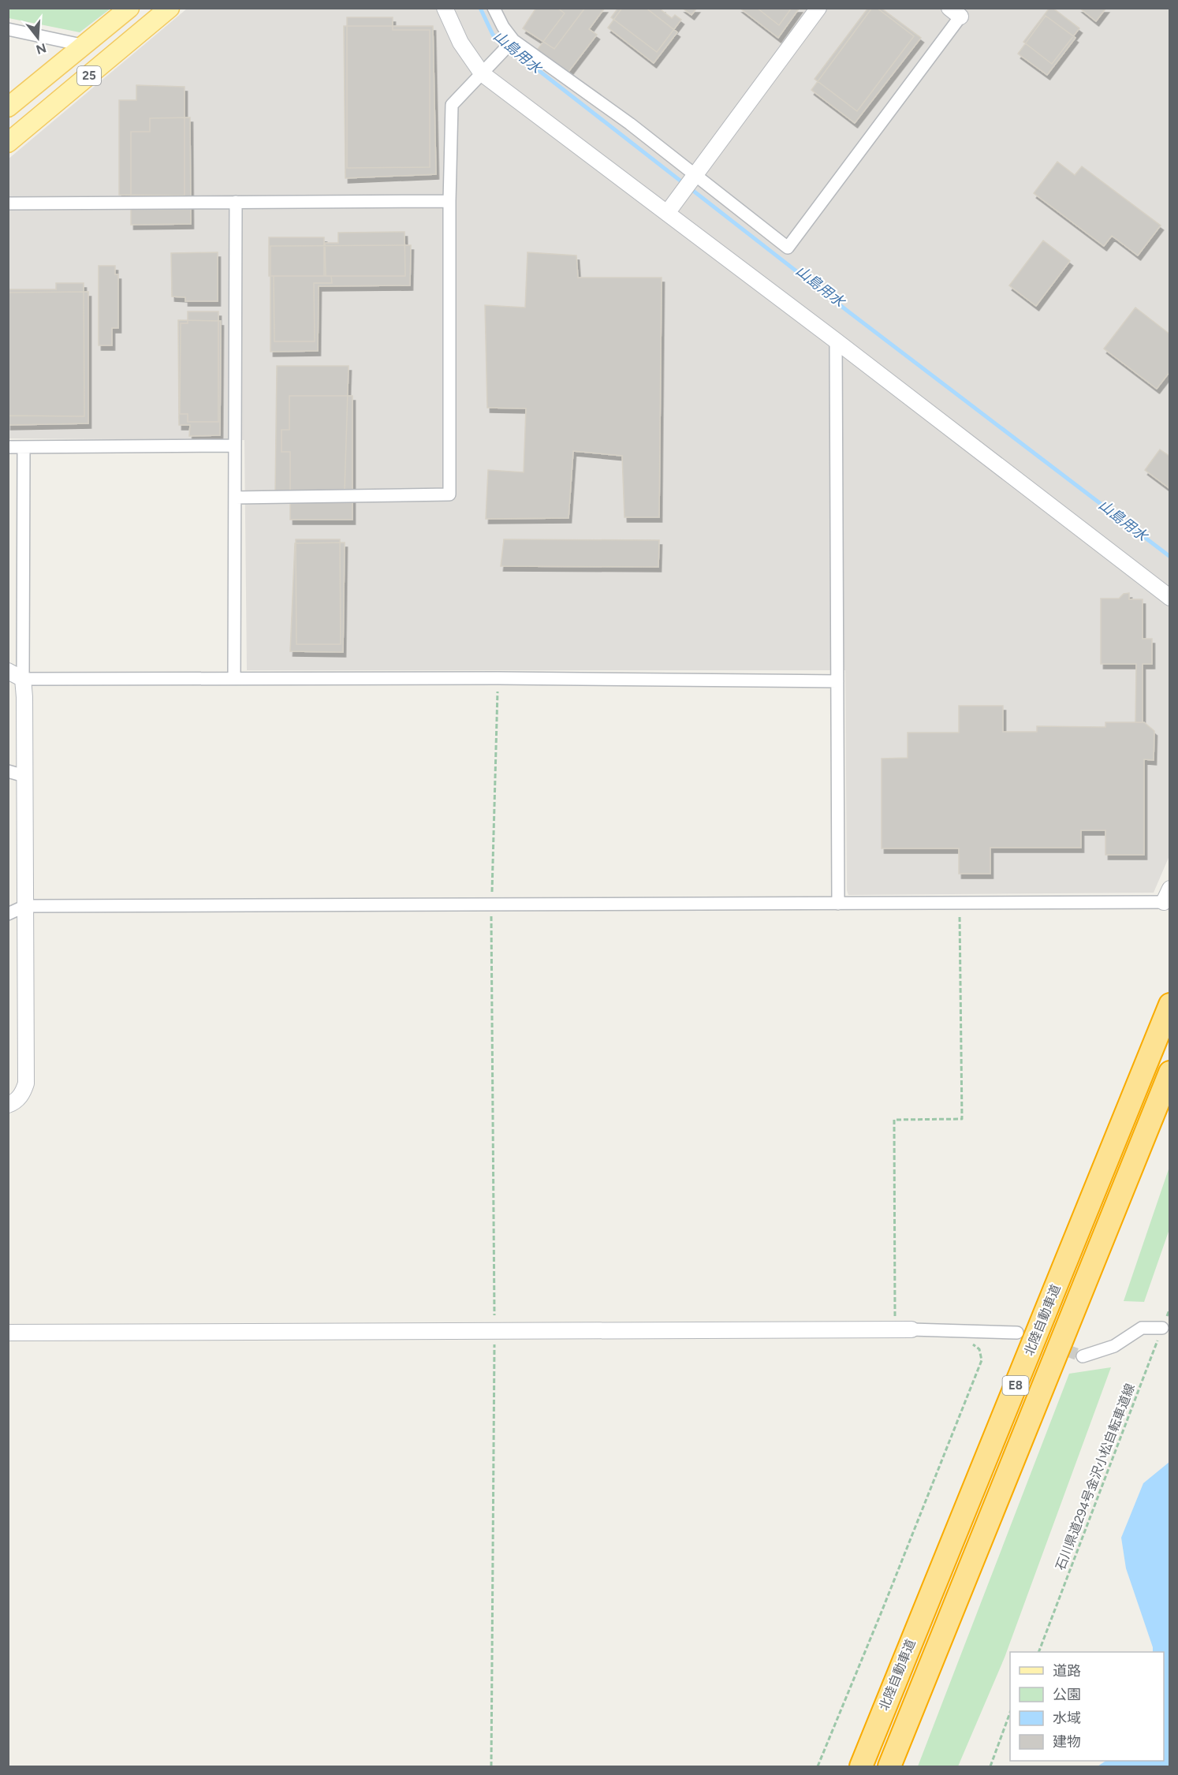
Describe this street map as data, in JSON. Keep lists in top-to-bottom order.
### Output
{
  "streets": {
    "highway": ["北陸自動車道", "E8"],
    "main road": ["25"],
    "path": ["石川県道294号金沢小松自転車道線"]
  },
  "water": ["山島用水"],
  "legend": [
    "道路",
    "公園",
    "水域",
    "建物"
  ],
  "north": "bottom"
}
